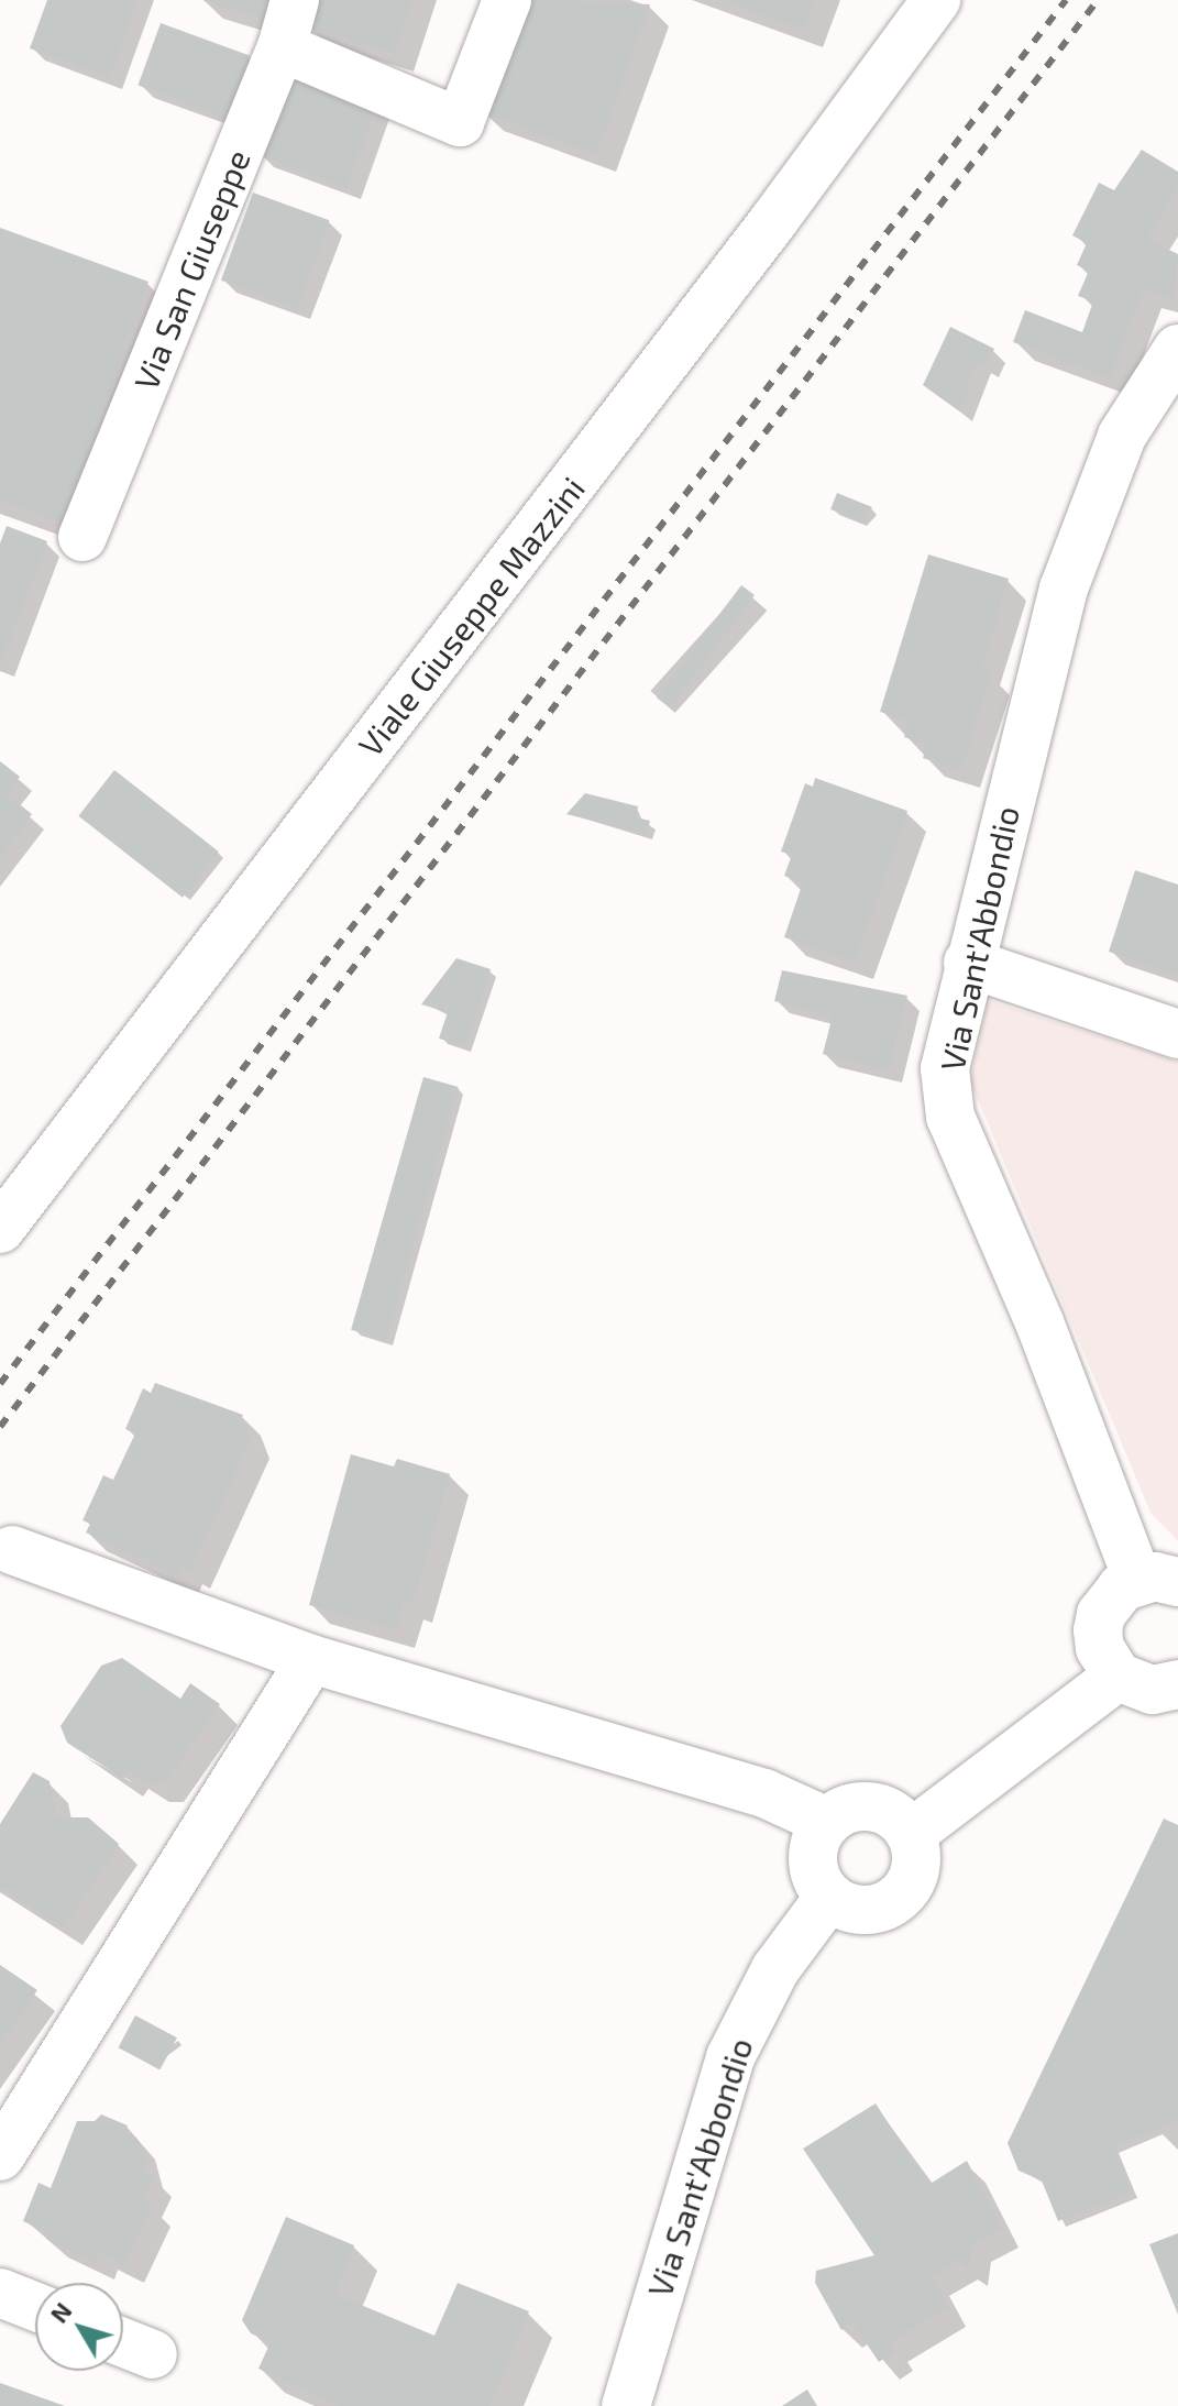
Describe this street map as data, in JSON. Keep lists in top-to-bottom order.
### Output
{
  "streets": {
    "street": ["Via San Giuseppe", "Viale Giuseppe Mazzini", "Via Sant'Abbondio"]
  },
  "north": "top left"
}
